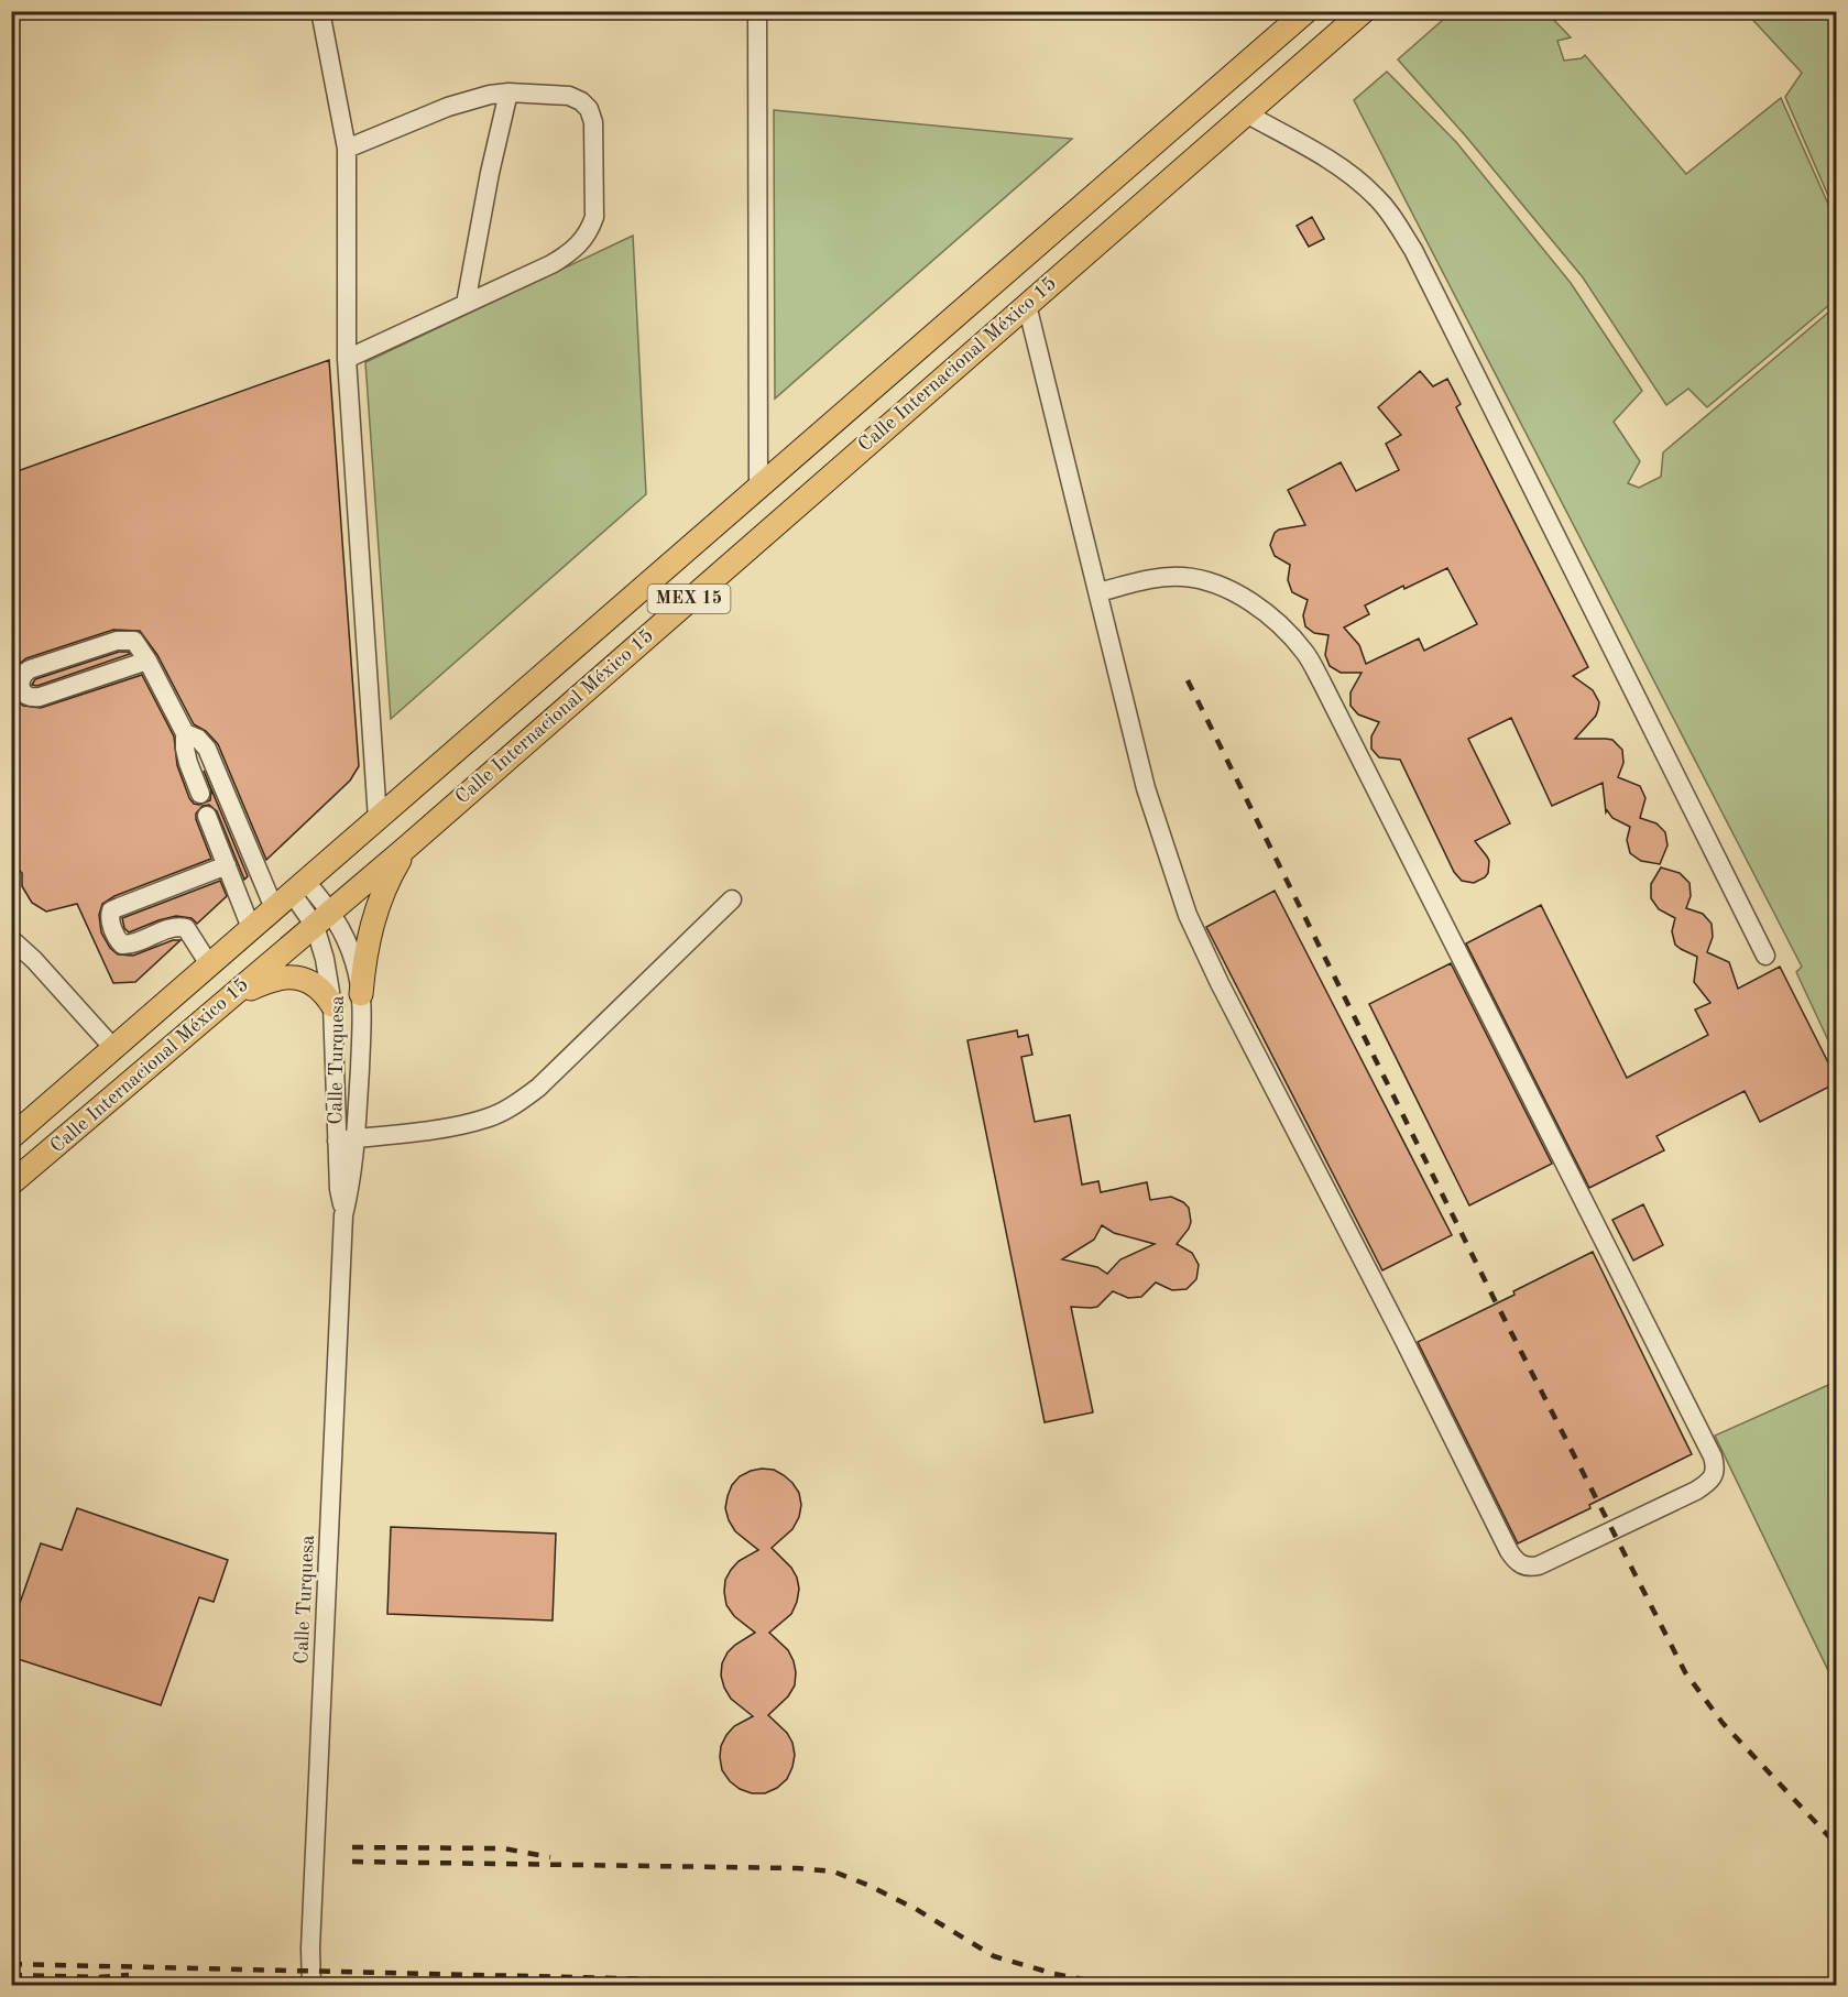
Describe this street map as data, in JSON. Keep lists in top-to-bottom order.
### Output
{
  "streets": {
    "main road": ["Calle Internacional México 15", "MEX 15"],
    "street": ["Calle Turquesa"]
  },
  "crossings": [
    ["Calle Internacional México 15", "Calle Turquesa"]
  ]
}
